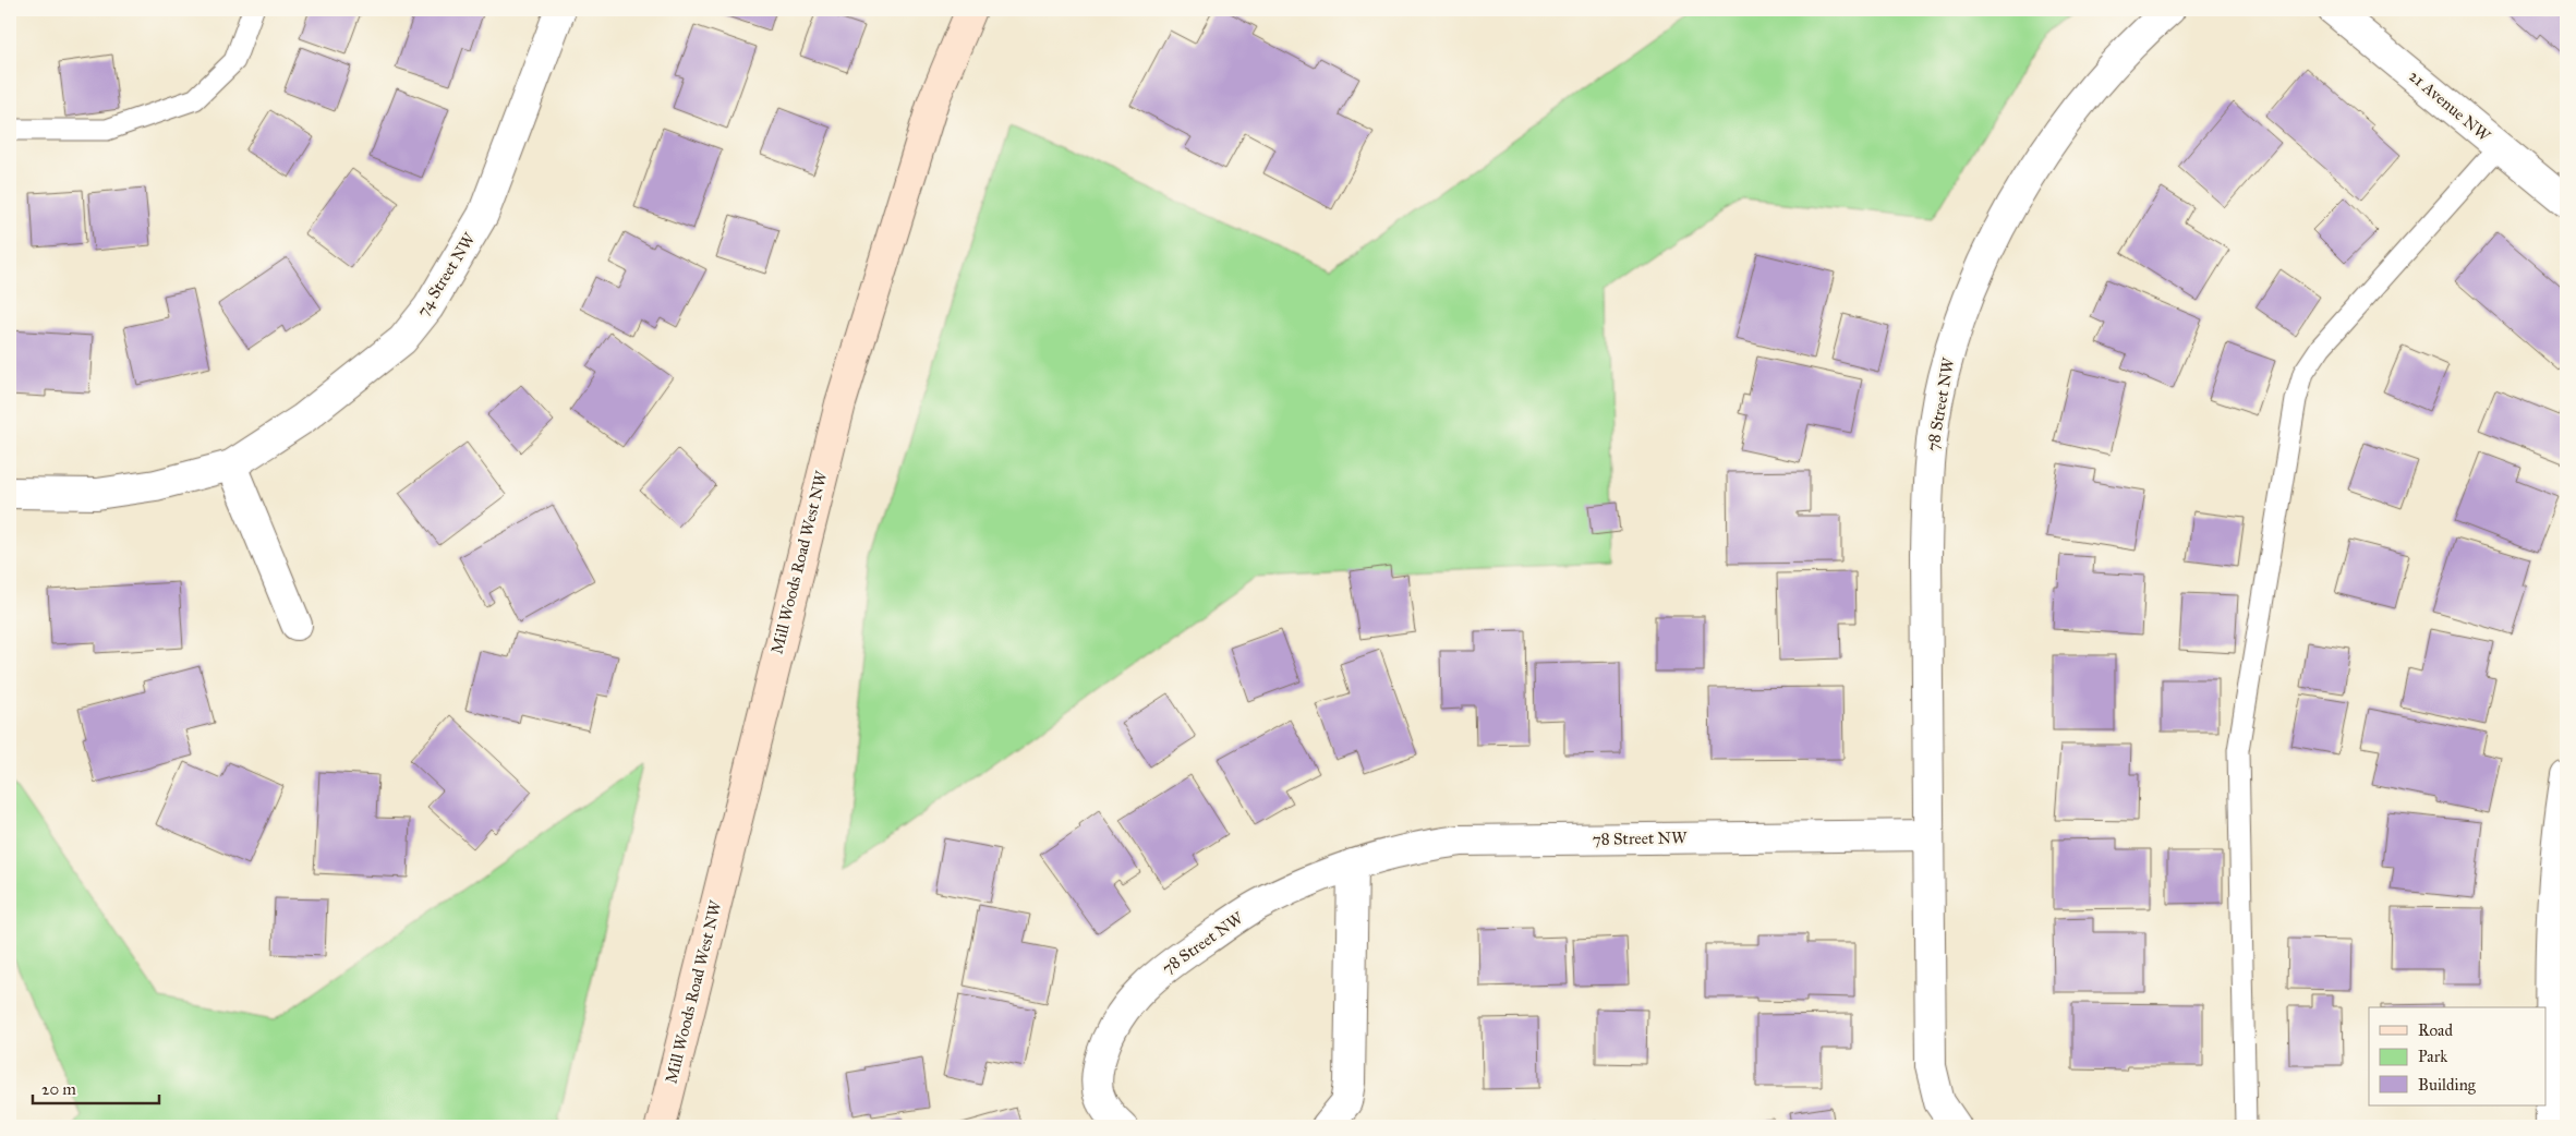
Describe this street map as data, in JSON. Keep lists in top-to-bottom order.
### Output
{
  "streets": {
    "street": [
      "21 Avenue NW",
      "74 Street NW",
      "78 Street NW",
      "Mill Woods Road West NW"
    ]
  },
  "legend": ["Road", "Park", "Building"],
  "scale_bar": "20 m"
}
